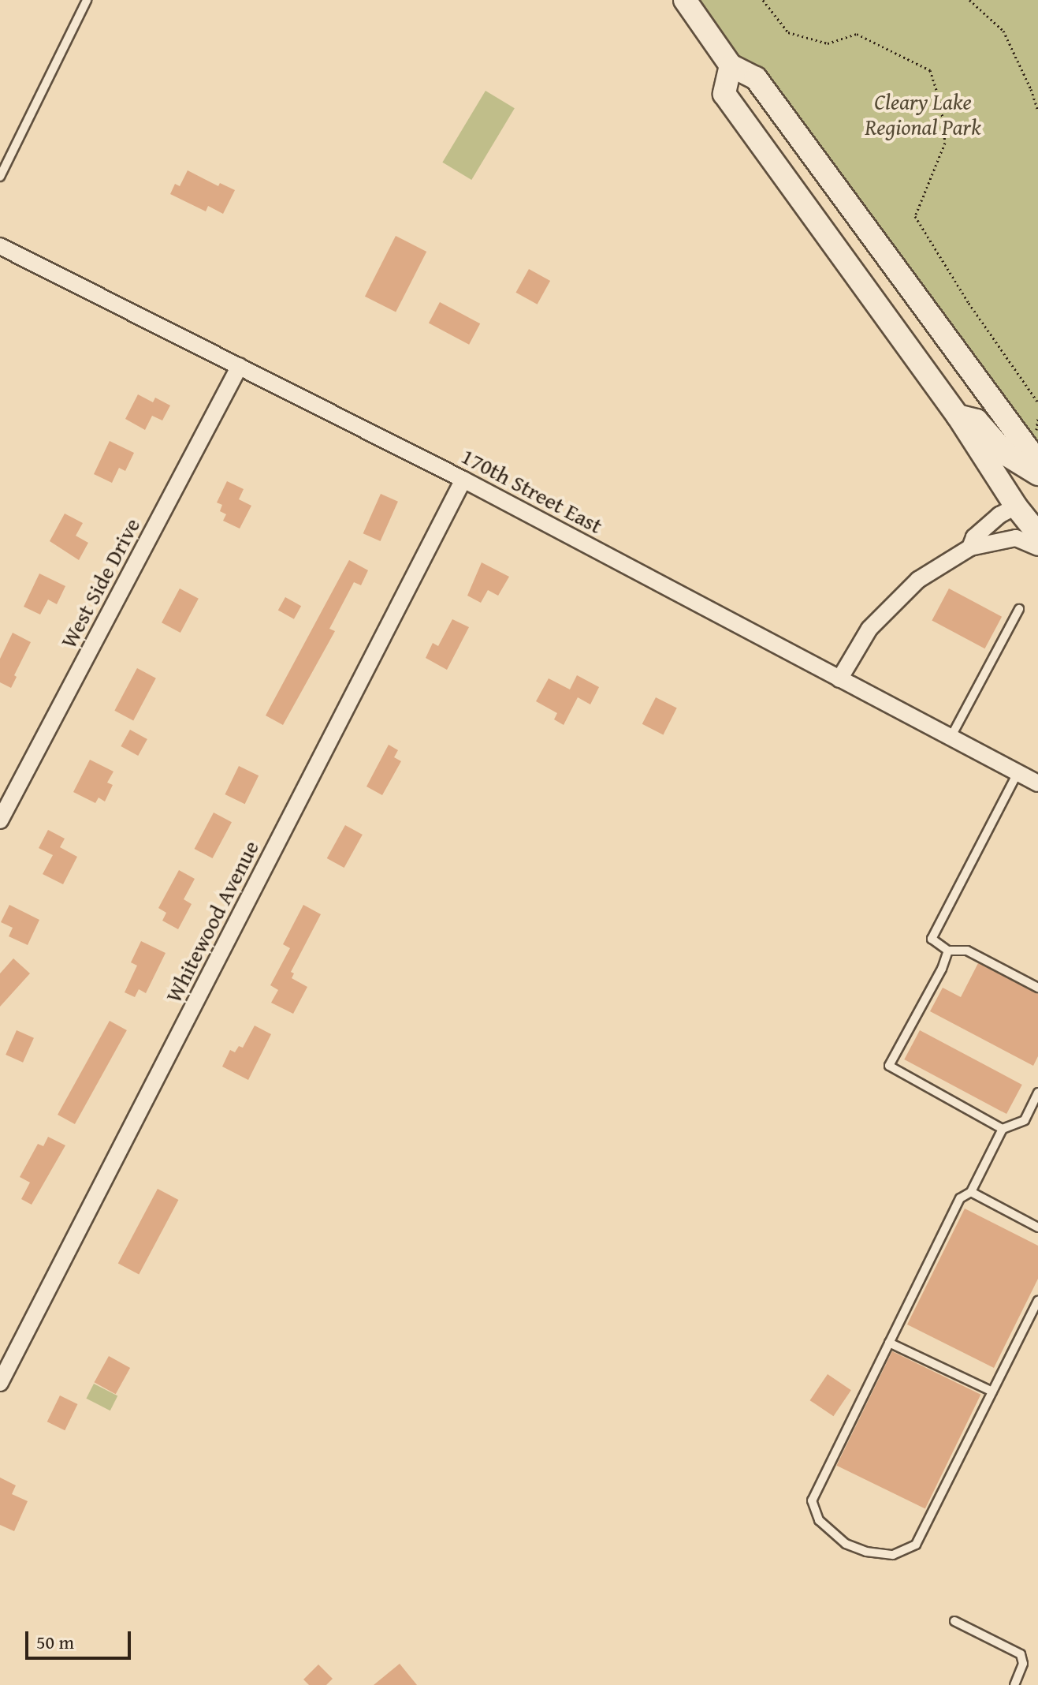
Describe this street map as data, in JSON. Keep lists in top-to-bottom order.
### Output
{
  "streets": {
    "street": ["170th Street East", "West Side Drive", "Whitewood Avenue"]
  },
  "crossings": [
    ["170th Street East", "West Side Drive"],
    ["170th Street East", "Whitewood Avenue"]
  ],
  "parks": ["Cleary Lake Regional Park"],
  "scale_bar": "50 m"
}
